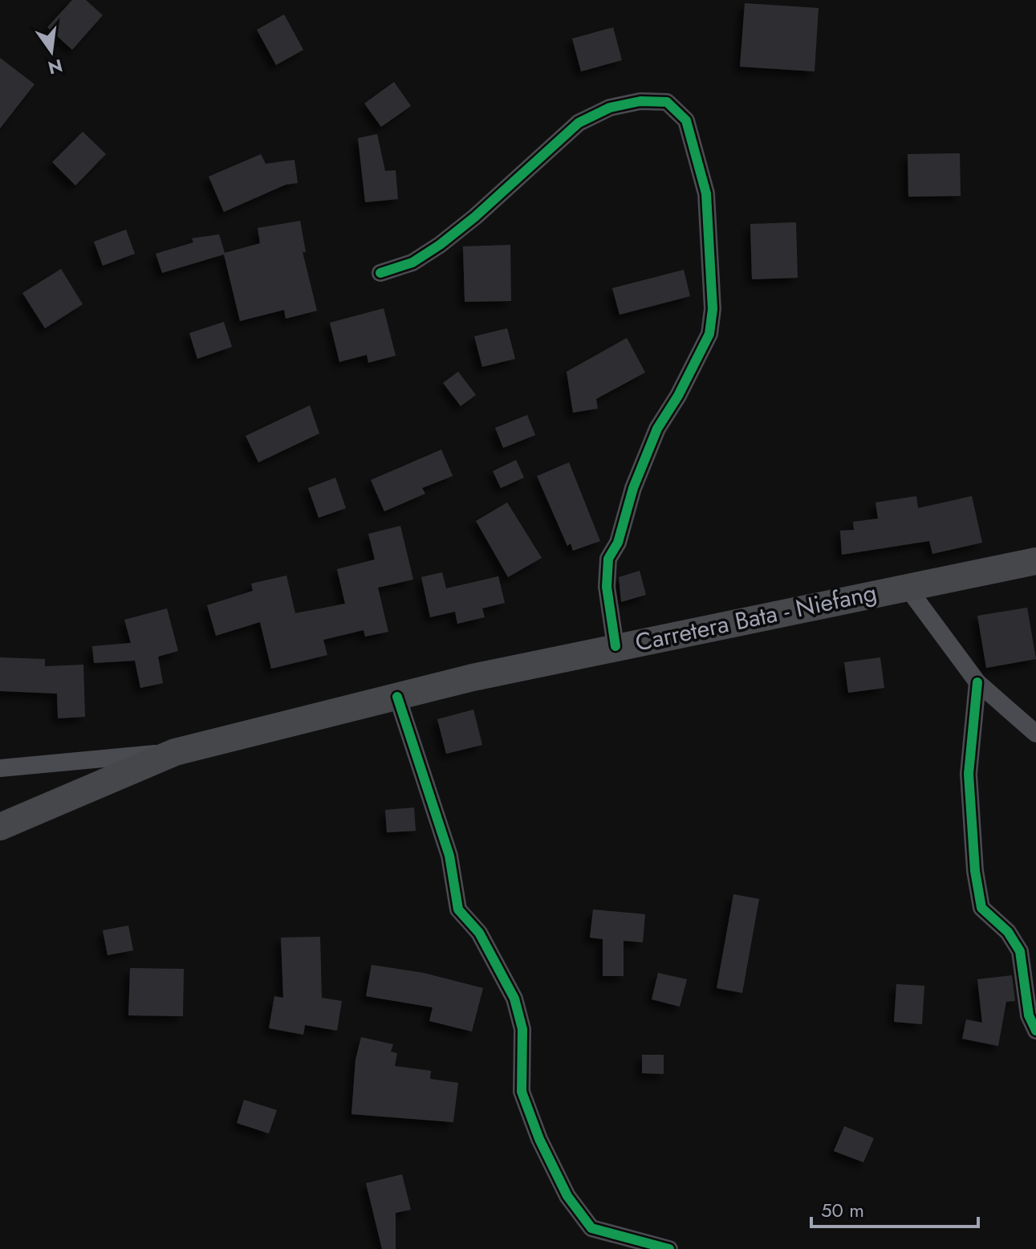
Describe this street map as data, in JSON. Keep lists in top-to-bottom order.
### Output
{
  "streets": {
    "main road": ["Carretera Bata - Niefang"]
  },
  "scale_bar": "50 m",
  "north": "bottom"
}
